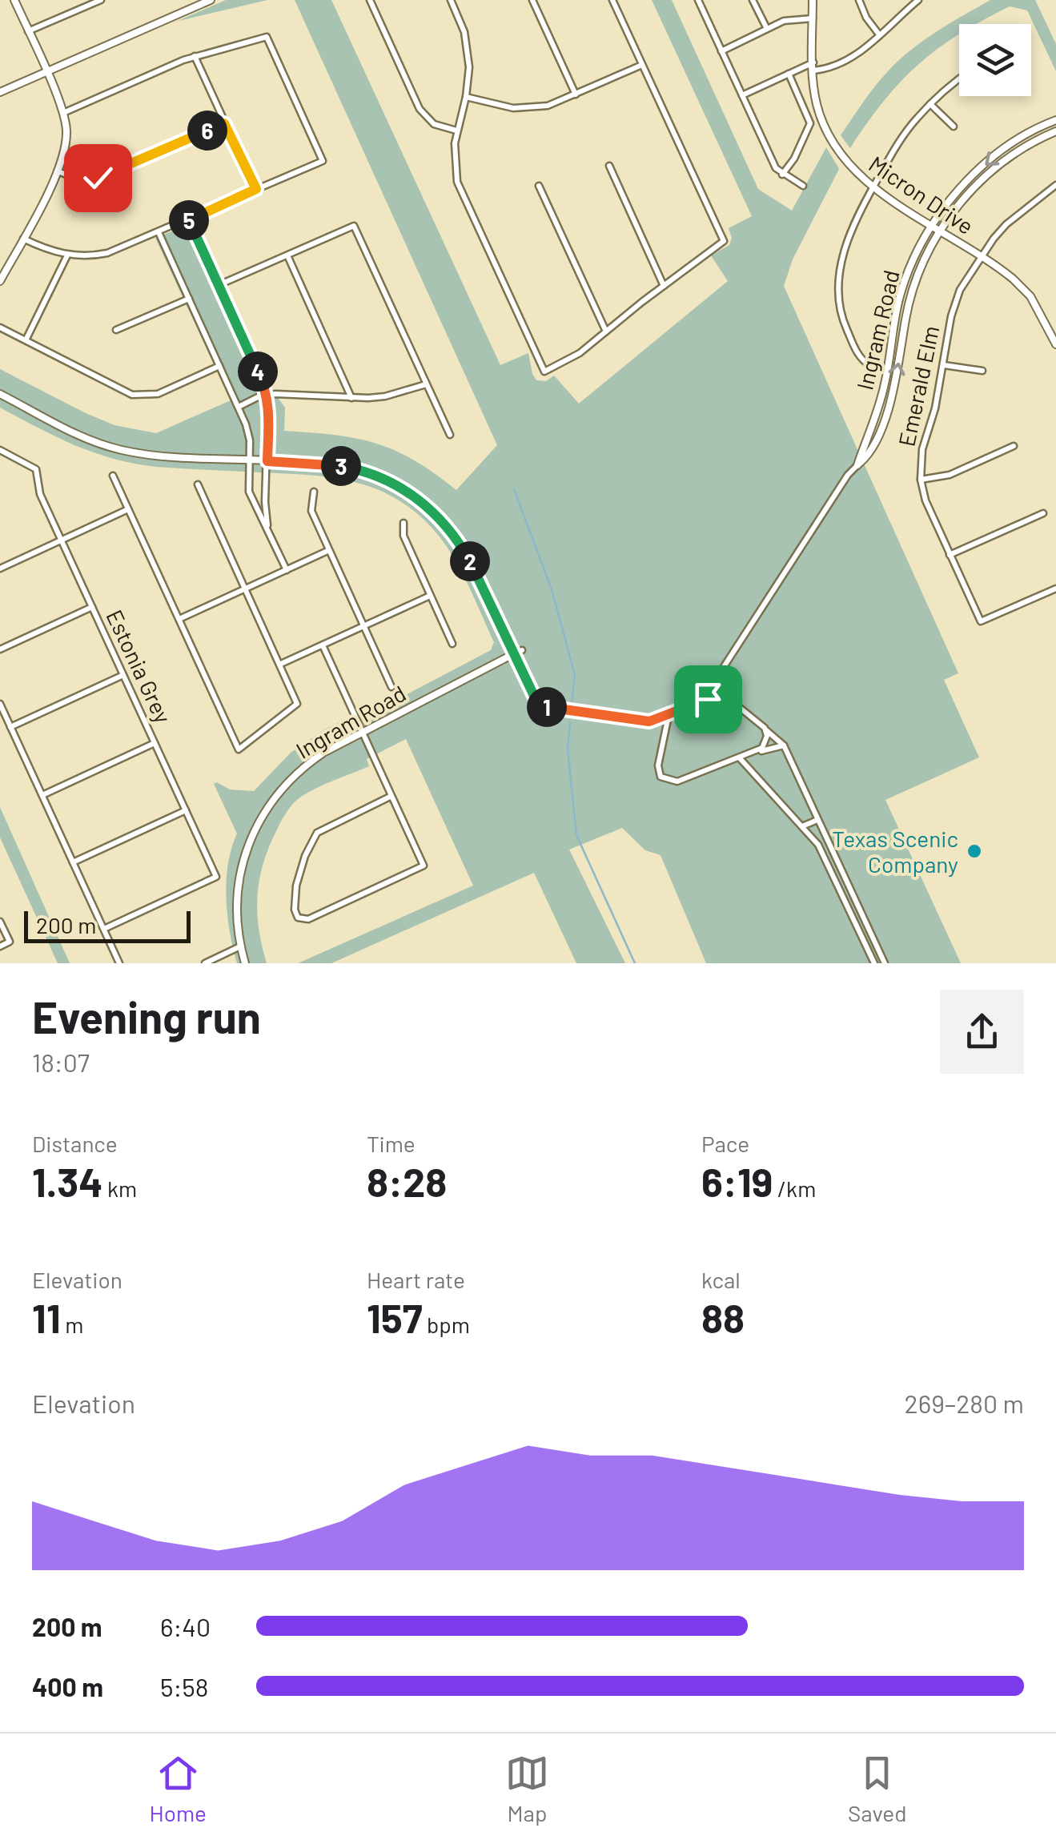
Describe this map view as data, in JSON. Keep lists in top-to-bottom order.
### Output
{
  "streets": {
    "street": [
      "Micron Drive",
      "Ingram Road",
      "Emerald Elm",
      "Estonia Grey"
    ]
  },
  "crossings": [
    ["Micron Drive", "Ingram Road"],
    ["Micron Drive", "Emerald Elm"]
  ],
  "places": ["Texas Scenic Company"],
  "scale_bar": "200 m",
  "page": {
    "pins": [
      "6",
      "5",
      "4",
      "3",
      "2",
      "1"
    ],
    "scale": "200 m",
    "heading": ["Evening run", "18:07"],
    "stats": [
      ["Distance", "1.34 km"],
      ["Time", "8:28"],
      ["Pace", "6:19 /km"],
      ["Elevation", "11 m"],
      ["Heart rate", "157 bpm"],
      ["kcal", "88"]
    ],
    "chart": ["Elevation", "269–280 m"],
    "list": [
      {
        "name": "200 m",
        "note": "6:40"
      },
      {
        "name": "400 m",
        "note": "5:58"
      }
    ],
    "tabs": ["Home", "Map", "Saved"]
  }
}
